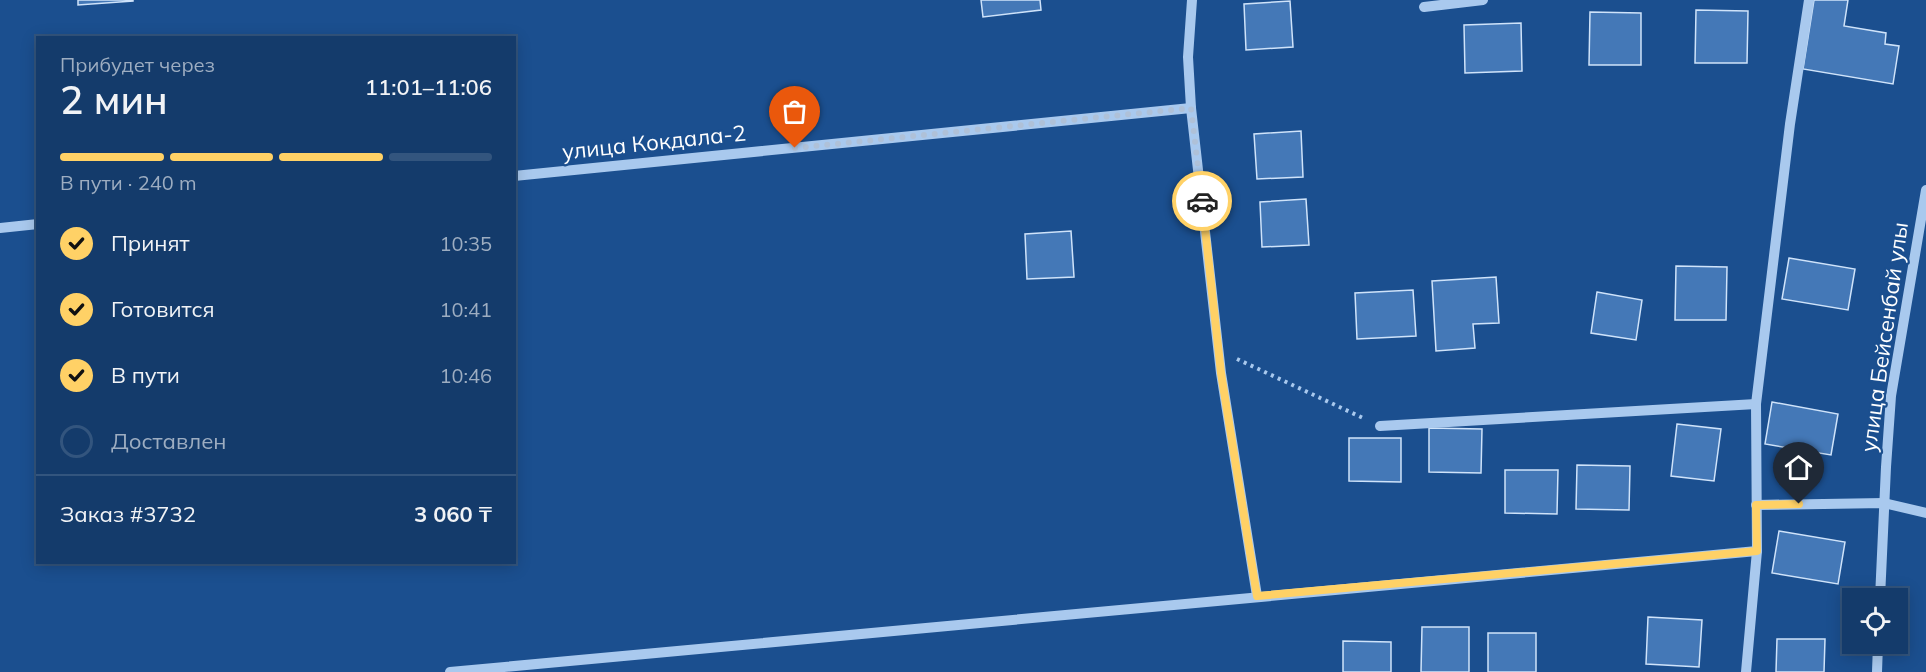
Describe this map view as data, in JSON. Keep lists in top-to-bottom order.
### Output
{
  "streets": {
    "street": ["улица Кокдала-2", "улица Бейсенбай улы"]
  },
  "page": {
    "heading": ["2 мин", "Прибудет через", "11:01–11:06"],
    "panel": ["Заказ #3732", "3 060 ₸"],
    "bar": "В пути · 240 m",
    "list": [
      ["Принят", "10:35"],
      ["Готовится", "10:41"],
      ["В пути", "10:46"],
      "Доставлен"
    ]
  }
}
